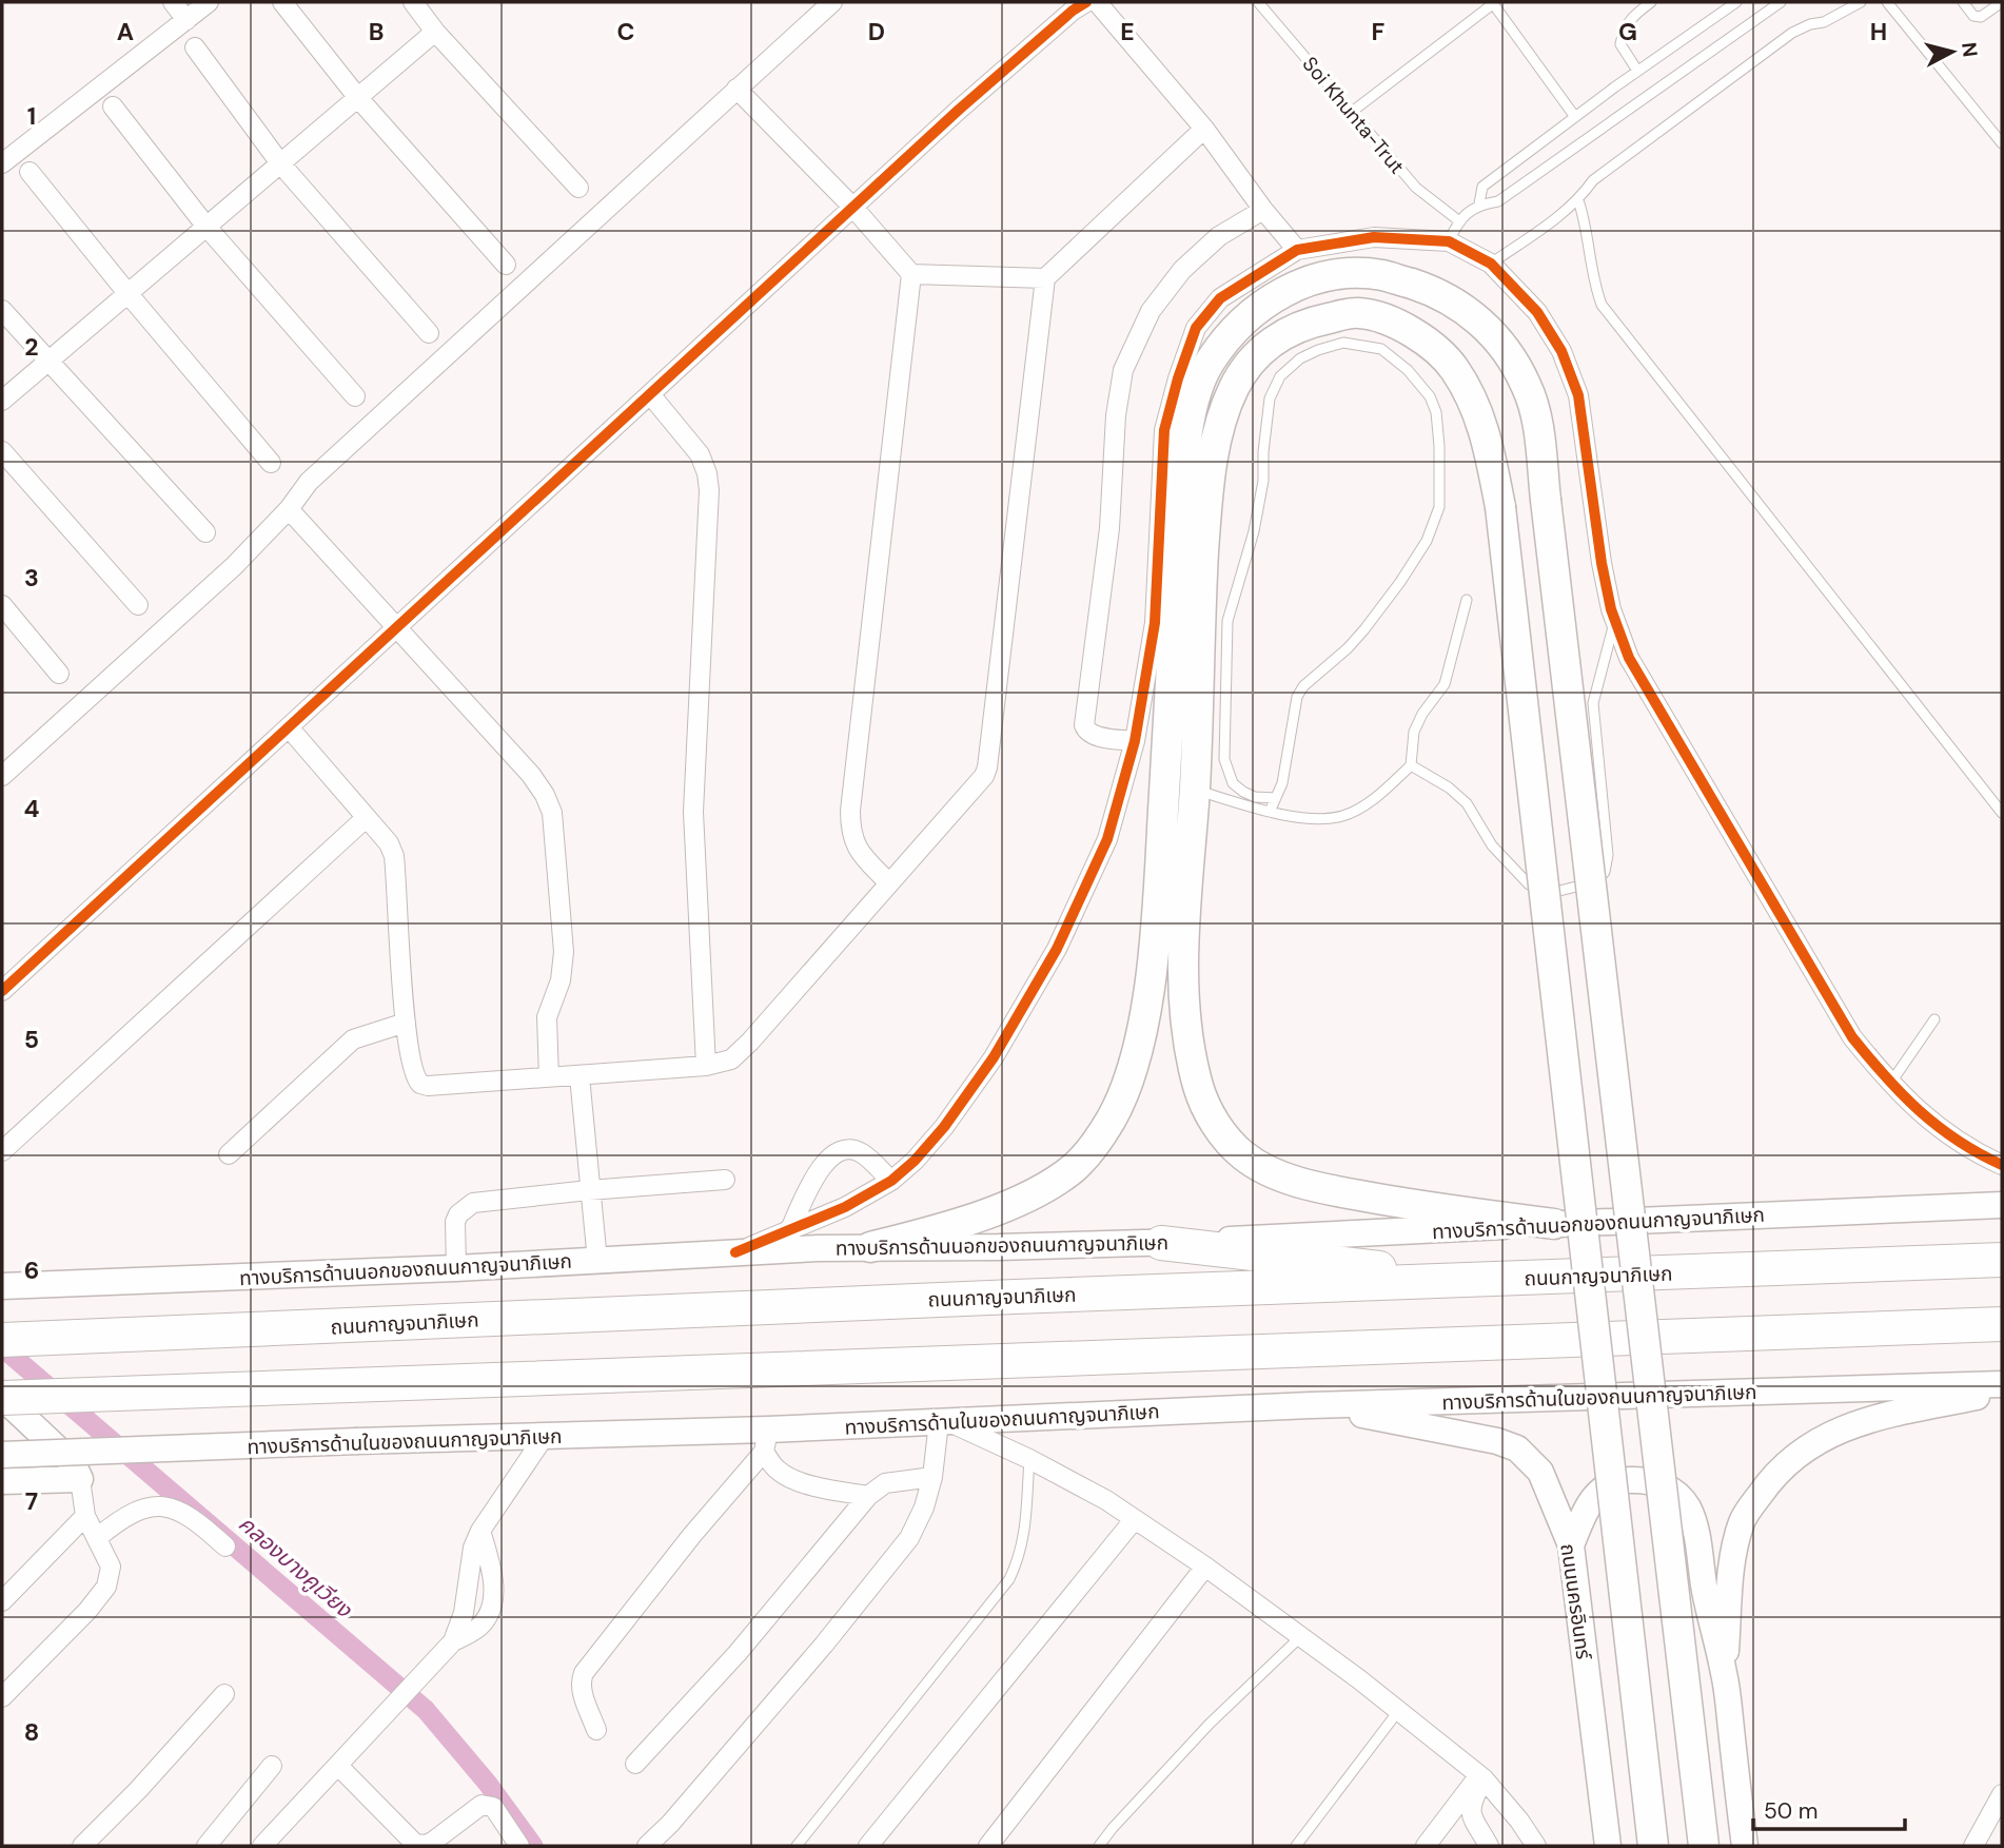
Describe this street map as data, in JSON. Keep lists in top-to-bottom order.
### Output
{
  "streets": {
    "highway": ["ถนนกาญจนาภิเษก"],
    "main road": ["ทางบริการด้านนอกของถนนกาญจนาภิเษก", "ทางบริการด้านในของถนนกาญจนาภิเษก", "ถนนนครอินทร์"],
    "lane": ["Soi Khunta-Trut"]
  },
  "crossings": [
    ["ทางบริการด้านในของถนนกาญจนาภิเษก", "ถนนนครอินทร์"]
  ],
  "water": ["คลองบางคูเวียง"],
  "scale_bar": "50 m",
  "north": "right",
  "grid": {
    "columns": [
      "A",
      "B",
      "C",
      "D",
      "E",
      "F",
      "G",
      "H"
    ],
    "rows": [
      "1",
      "2",
      "3",
      "4",
      "5",
      "6",
      "7",
      "8"
    ]
  }
}
